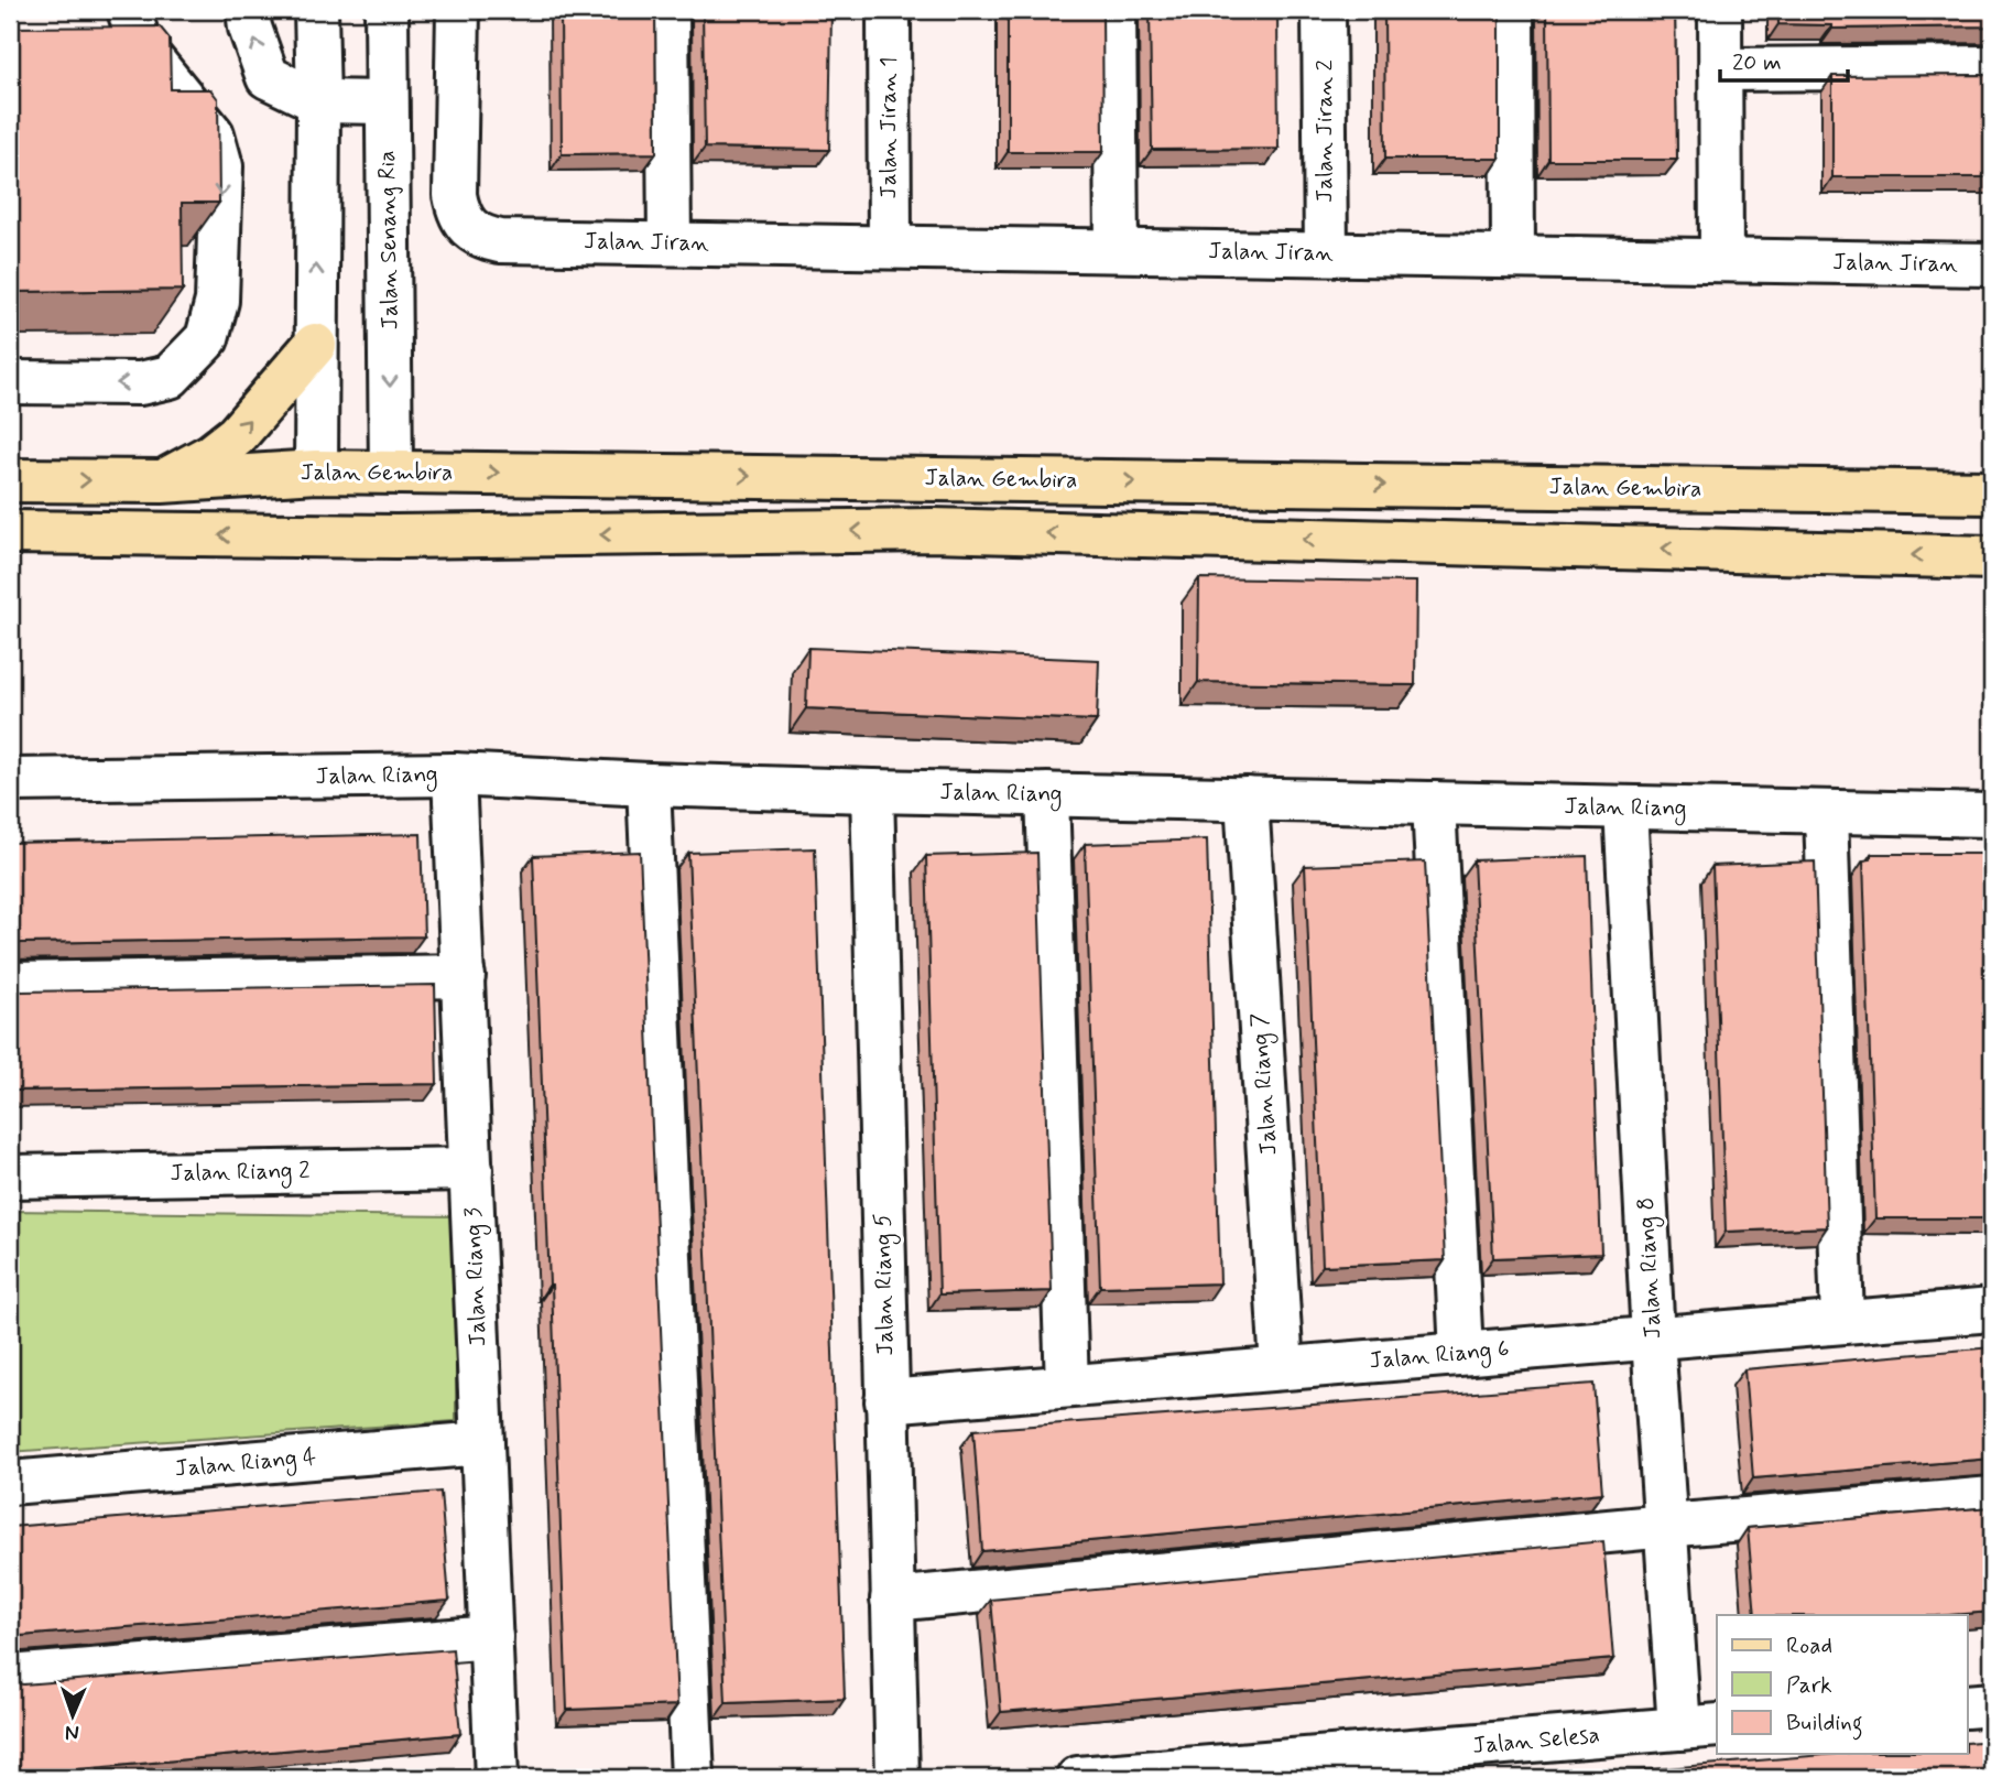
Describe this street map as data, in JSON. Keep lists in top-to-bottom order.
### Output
{
  "streets": {
    "main road": ["Jalan Gembira"],
    "street": [
      "Jalan Jiran 1",
      "Jalan Jiran 2",
      "Jalan Senang Ria",
      "Jalan Jiran",
      "Jalan Riang",
      "Jalan Riang 7",
      "Jalan Riang 2",
      "Jalan Riang 8",
      "Jalan Riang 3",
      "Jalan Riang 5",
      "Jalan Riang 6",
      "Jalan Riang 4",
      "Jalan Selesa"
    ]
  },
  "crossings": [
    ["Jalan Jiran 1", "Jalan Jiran"],
    ["Jalan Jiran 2", "Jalan Jiran"],
    ["Jalan Senang Ria", "Jalan Gembira"],
    ["Jalan Riang", "Jalan Riang 7"],
    ["Jalan Riang", "Jalan Riang 8"],
    ["Jalan Riang", "Jalan Riang 3"],
    ["Jalan Riang", "Jalan Riang 5"],
    ["Jalan Riang 7", "Jalan Riang 6"],
    ["Jalan Riang 2", "Jalan Riang 3"],
    ["Jalan Riang 8", "Jalan Riang 6"],
    ["Jalan Riang 8", "Jalan Selesa"],
    ["Jalan Riang 3", "Jalan Riang 4"],
    ["Jalan Riang 5", "Jalan Riang 6"]
  ],
  "legend": ["Road", "Park", "Building"],
  "scale_bar": "20 m",
  "north": "bottom"
}
